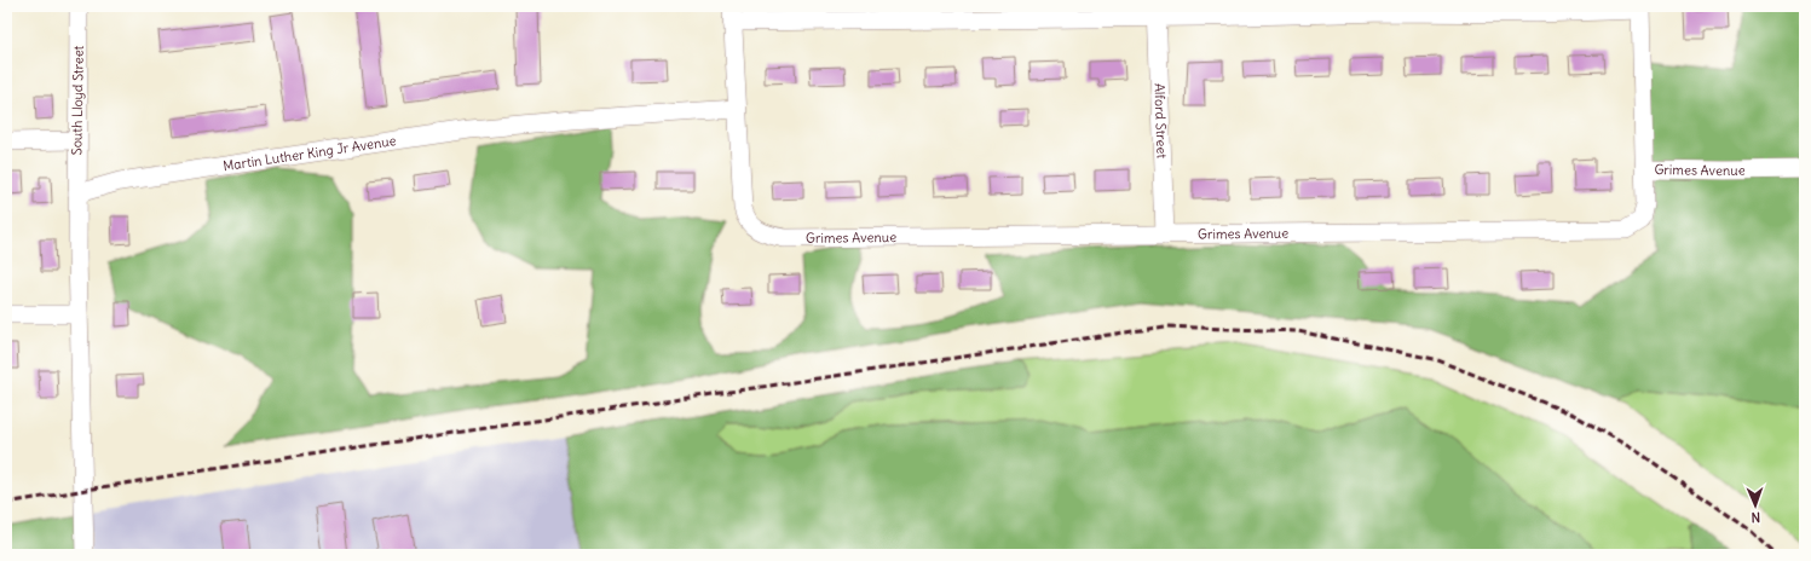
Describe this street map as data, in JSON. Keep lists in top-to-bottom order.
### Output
{
  "streets": {
    "street": [
      "South Lloyd Street",
      "Alford Street",
      "Martin Luther King Jr Avenue",
      "Grimes Avenue"
    ]
  },
  "crossings": [
    ["South Lloyd Street", "Martin Luther King Jr Avenue"],
    ["Alford Street", "Grimes Avenue"],
    ["Martin Luther King Jr Avenue", "Grimes Avenue"]
  ],
  "north": "bottom"
}
